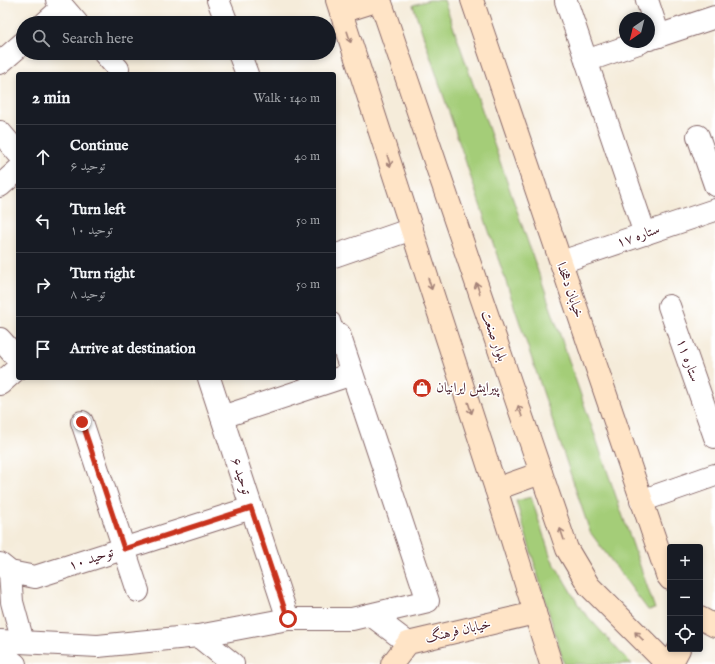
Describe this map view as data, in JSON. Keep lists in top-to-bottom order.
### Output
{
  "streets": {
    "main road": ["خیابان دهخدا", "بلوار صنعت", "خیابان فرهنگ"],
    "street": [
      "ستاره ۱۷",
      "ستاره ۱۱",
      "توحید ۶",
      "توحید ۱۰"
    ]
  },
  "crossings": [
    ["ستاره ۱۷", "خیابان دهخدا"],
    ["توحید ۶", "توحید ۱۰"]
  ],
  "places": {
    "shop": ["پیرایش ایرانیان"]
  },
  "north": "bottom left",
  "page": {
    "search": "Search here",
    "heading": ["2 min", "Walk · 140 m"],
    "list": [
      ["Continue", "توحید ۶", "40 m"],
      ["Turn left", "توحید ۱۰", "50 m"],
      ["Turn right", "توحید ۸", "50 m"],
      "Arrive at destination"
    ],
    "map_buttons": ["+", "−"]
  }
}
